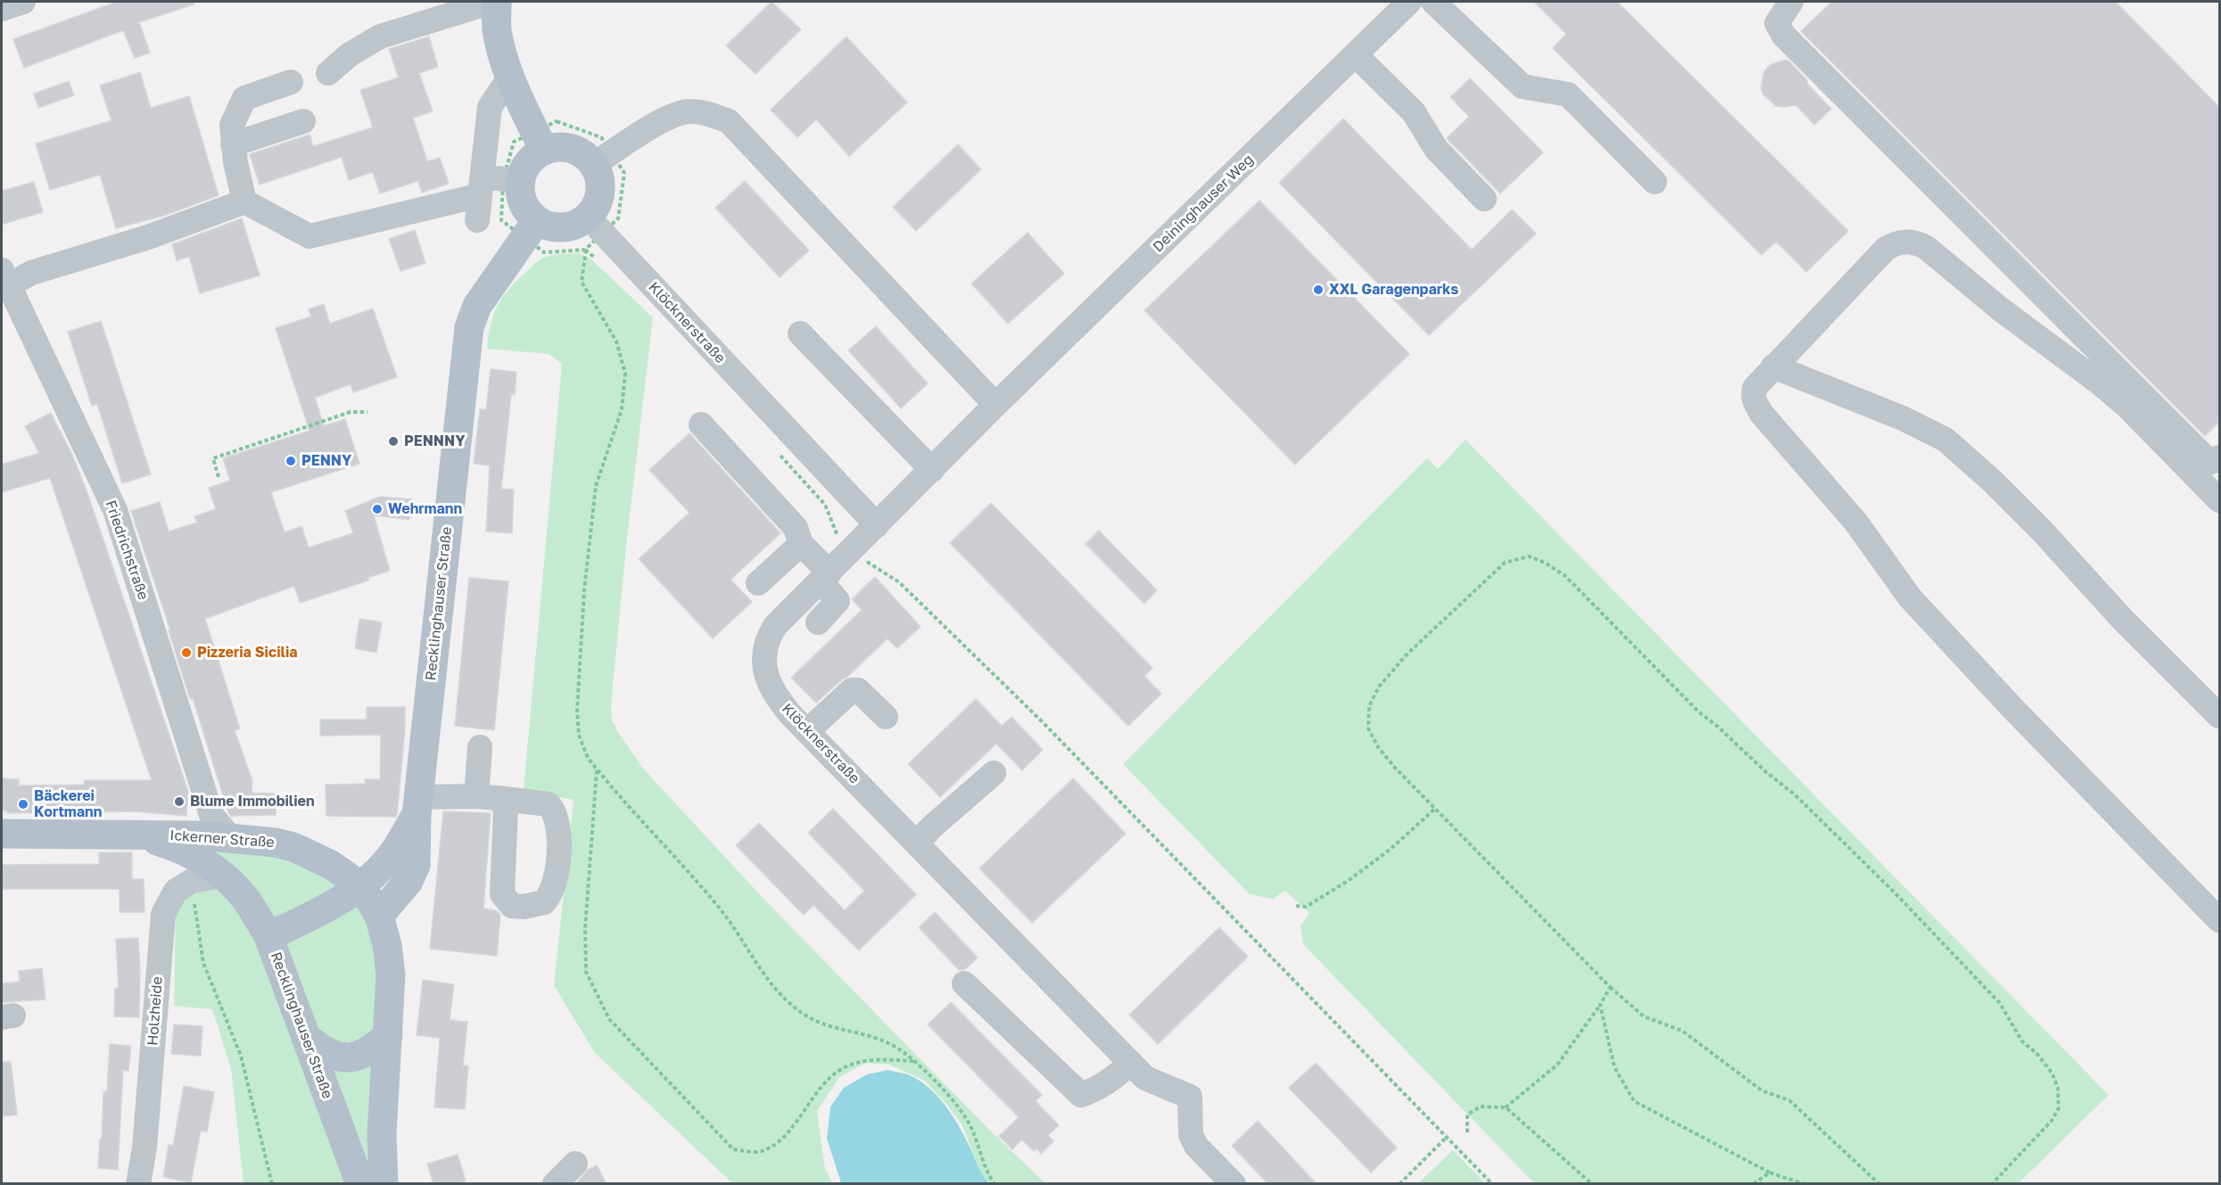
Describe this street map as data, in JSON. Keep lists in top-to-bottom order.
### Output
{
  "streets": {
    "main road": ["Recklinghauser Straße", "Ickerner Straße"],
    "street": [
      "Deininghauser Weg",
      "Klöcknerstraße",
      "Friedrichstraße",
      "Holzheide"
    ]
  },
  "crossings": [
    ["Deininghauser Weg", "Klöcknerstraße"],
    ["Friedrichstraße", "Ickerner Straße"],
    ["Recklinghauser Straße", "Ickerner Straße"],
    ["Ickerner Straße", "Holzheide"]
  ],
  "places": [
    "XXL Garagenparks",
    "PENNNY",
    "PENNY",
    "Wehrmann",
    "Pizzeria Sicilia",
    "Blume Immobilien",
    "Bäckerei Kortmann"
  ]
}
